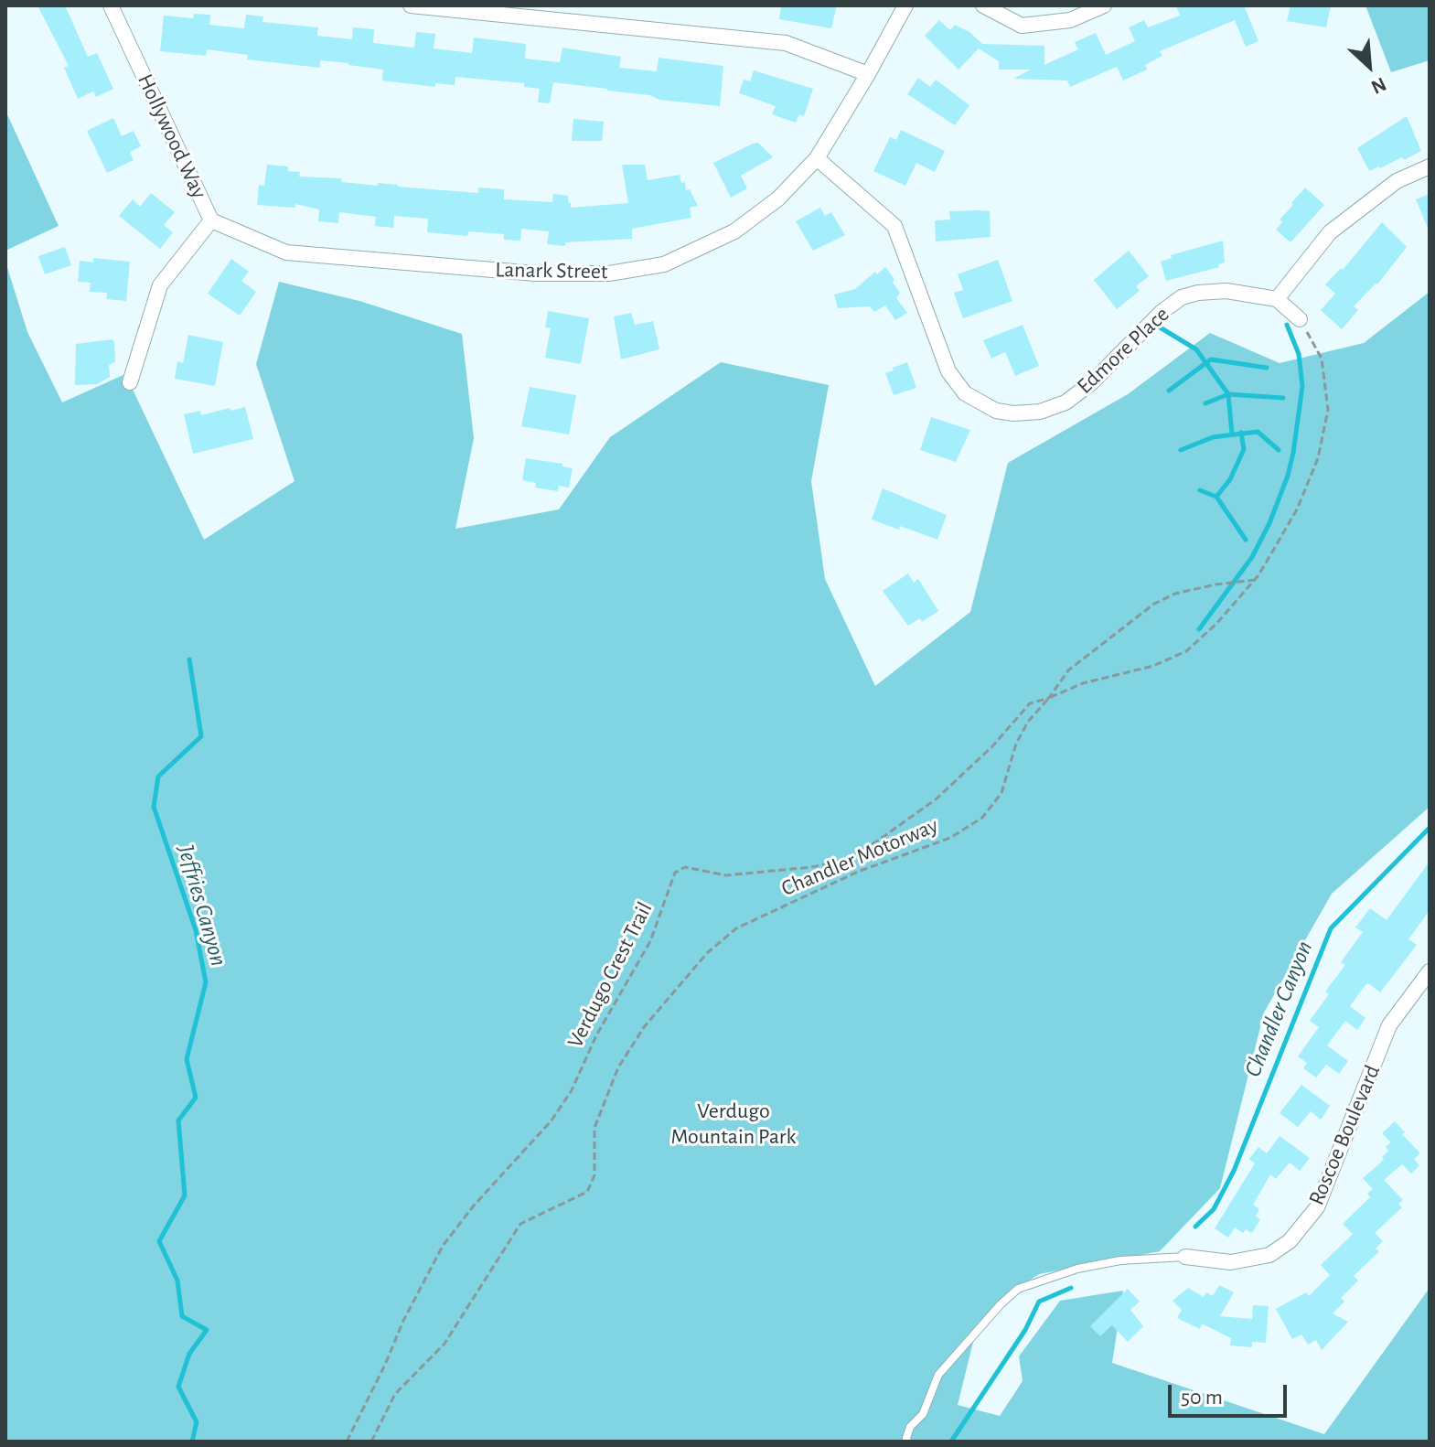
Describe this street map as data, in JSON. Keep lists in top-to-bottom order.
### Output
{
  "streets": {
    "street": [
      "Hollywood Way",
      "Lanark Street",
      "Edmore Place",
      "Roscoe Boulevard"
    ],
    "path": ["Chandler Motorway", "Verdugo Crest Trail"]
  },
  "crossings": [
    ["Hollywood Way", "Lanark Street"],
    ["Lanark Street", "Edmore Place"],
    ["Chandler Motorway", "Verdugo Crest Trail"]
  ],
  "water": ["Jeffries Canyon", "Chandler Canyon"],
  "parks": ["Verdugo Mountain Park"],
  "scale_bar": "50 m",
  "north": "bottom right"
}
